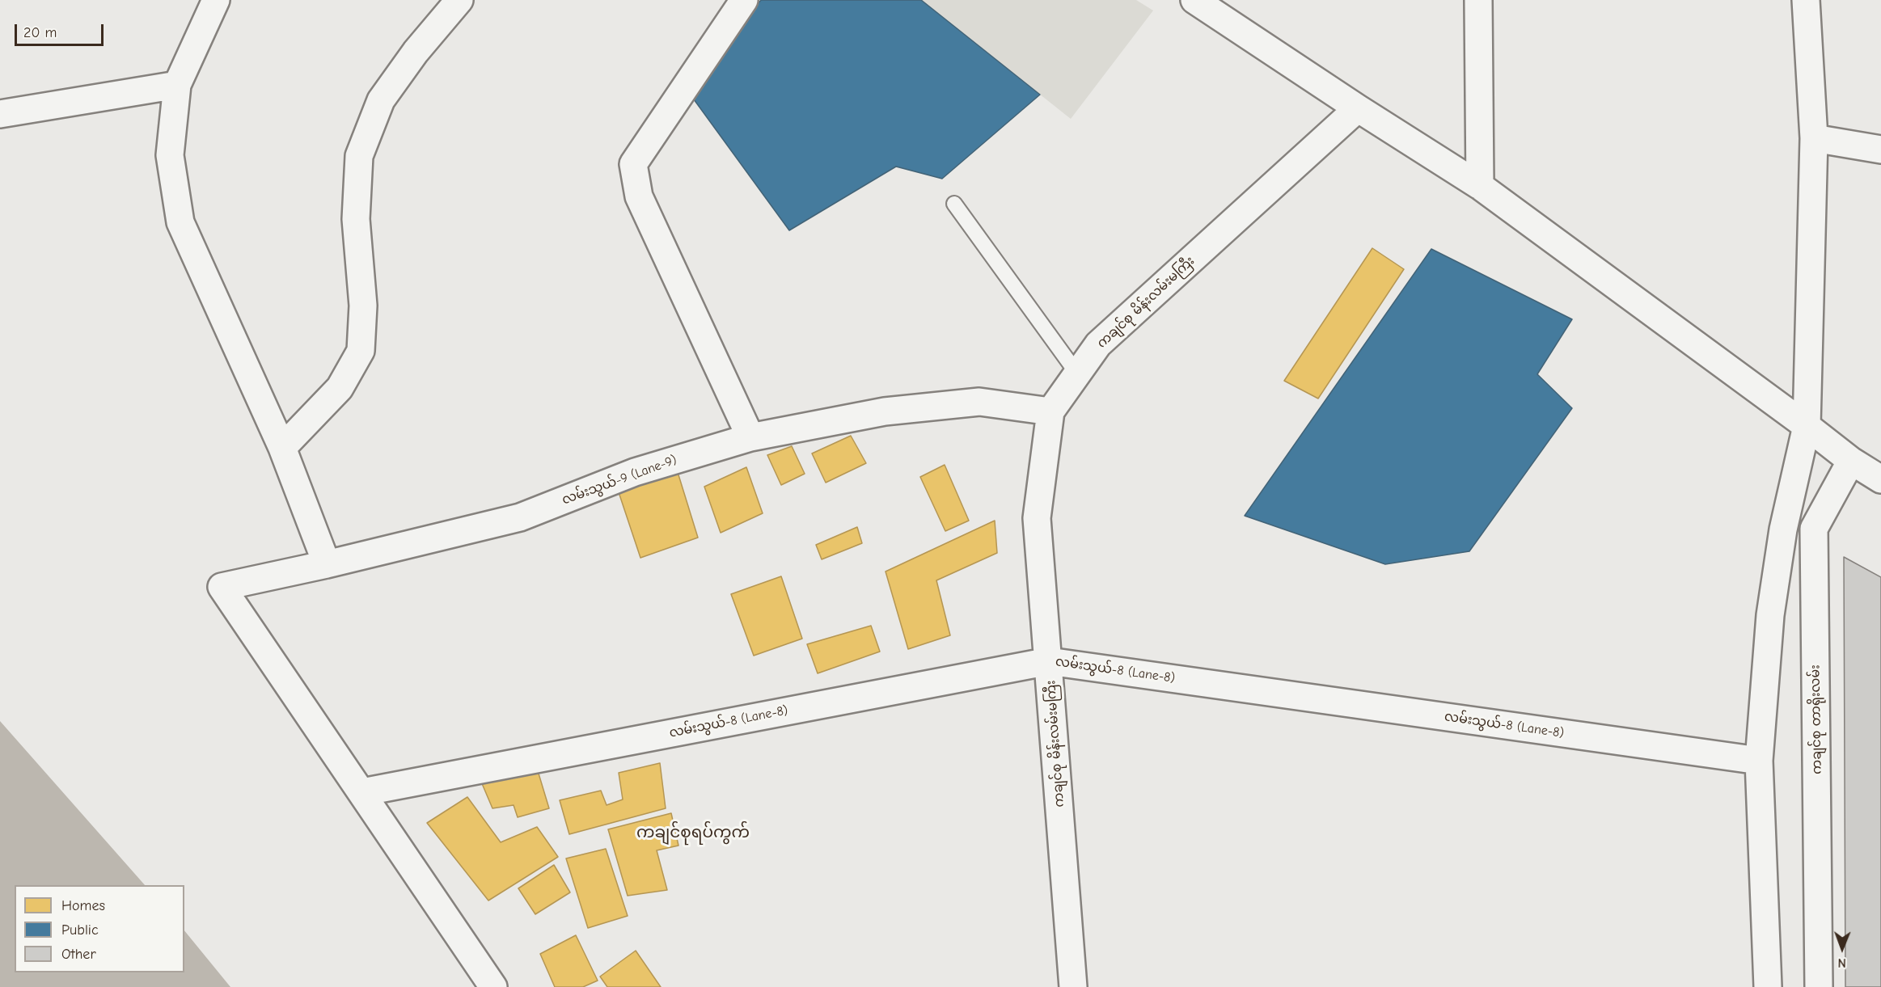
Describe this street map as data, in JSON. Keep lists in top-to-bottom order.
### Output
{
  "streets": {
    "street": [
      "ကချင်စု မိန်းလမ်းမကြီး",
      "လမ်းသွယ်-9 (Lane-9)",
      "လမ်းသွယ်-8 (Lane-8)",
      "ကချင်စု တာရိုးလမ်း"
    ]
  },
  "crossings": [
    ["ကချင်စု မိန်းလမ်းမကြီး", "လမ်းသွယ်-9 (Lane-9)"],
    ["ကချင်စု မိန်းလမ်းမကြီး", "လမ်းသွယ်-8 (Lane-8)"],
    ["လမ်းသွယ်-9 (Lane-9)", "လမ်းသွယ်-8 (Lane-8)"]
  ],
  "districts": ["ကချင်စုရပ်ကွက်"],
  "legend": ["Homes", "Public", "Other"],
  "scale_bar": "20 m",
  "north": "bottom"
}
